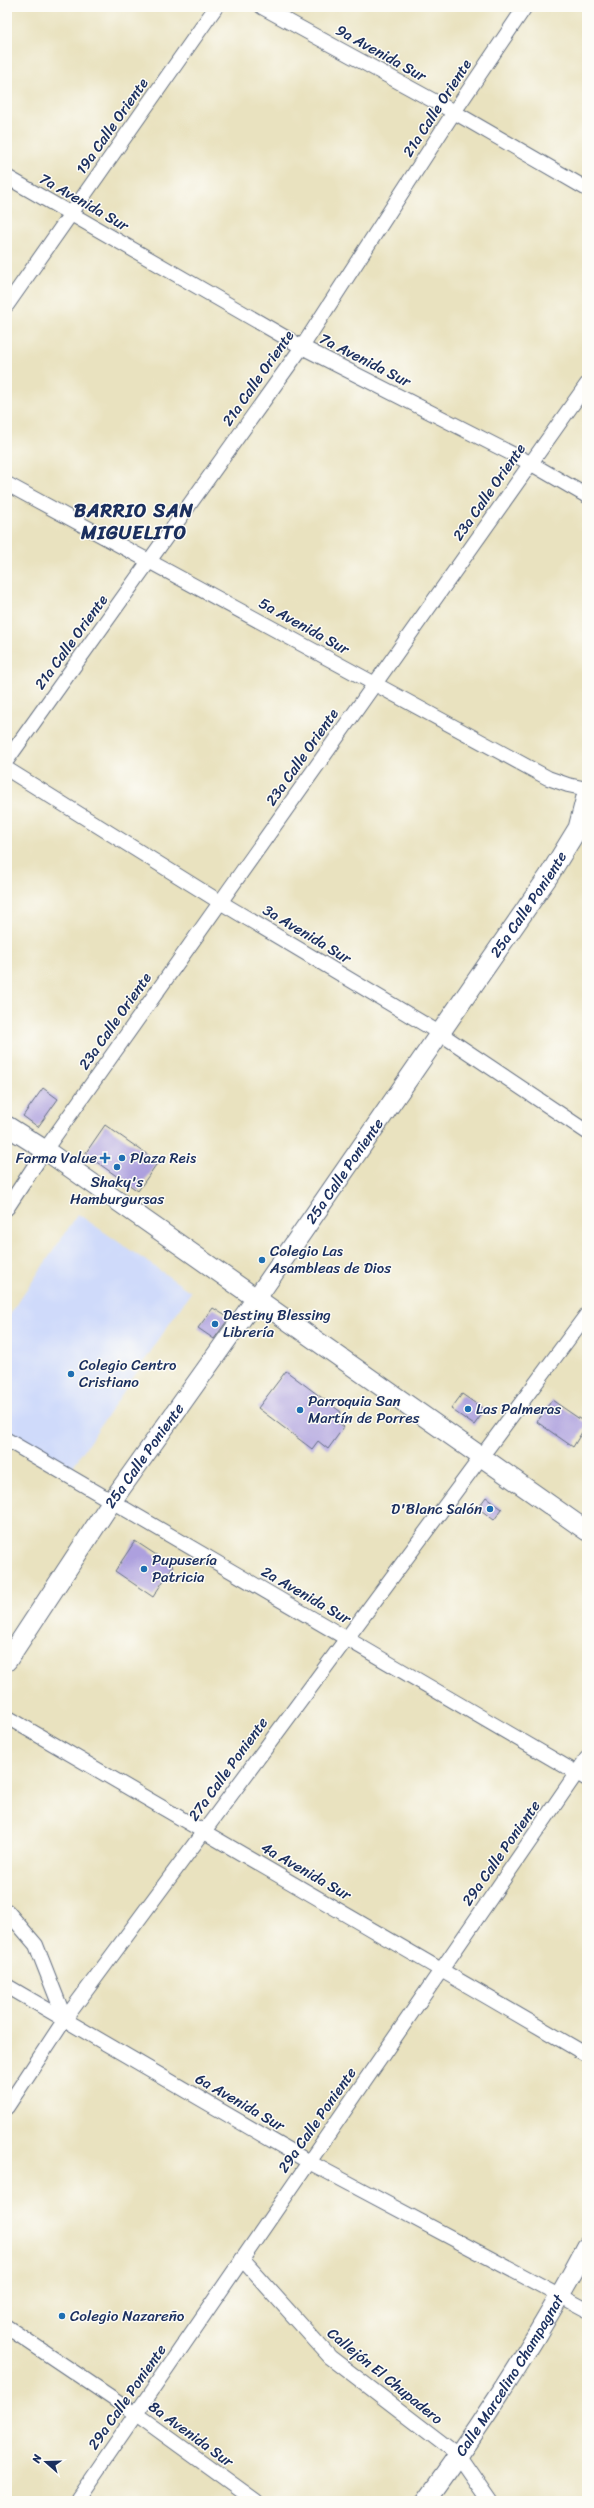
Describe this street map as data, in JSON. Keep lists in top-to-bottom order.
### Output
{
  "streets": {
    "street": [
      "9a Avenida Sur",
      "21a Calle Oriente",
      "19a Calle Oriente",
      "7a Avenida Sur",
      "23a Calle Oriente",
      "5a Avenida Sur",
      "25a Calle Poniente",
      "3a Avenida Sur",
      "2a Avenida Sur",
      "27a Calle Poniente",
      "29a Calle Poniente",
      "4a Avenida Sur",
      "6a Avenida Sur",
      "Calle Marcelino Champagnat",
      "Callejón El Chupadero",
      "8a Avenida Sur"
    ]
  },
  "crossings": [
    ["9a Avenida Sur", "21a Calle Oriente"],
    ["21a Calle Oriente", "7a Avenida Sur"],
    ["21a Calle Oriente", "5a Avenida Sur"],
    ["19a Calle Oriente", "7a Avenida Sur"],
    ["7a Avenida Sur", "23a Calle Oriente"],
    ["23a Calle Oriente", "5a Avenida Sur"],
    ["23a Calle Oriente", "3a Avenida Sur"],
    ["25a Calle Poniente", "3a Avenida Sur"],
    ["25a Calle Poniente", "2a Avenida Sur"],
    ["2a Avenida Sur", "27a Calle Poniente"],
    ["2a Avenida Sur", "29a Calle Poniente"],
    ["27a Calle Poniente", "4a Avenida Sur"],
    ["27a Calle Poniente", "6a Avenida Sur"],
    ["29a Calle Poniente", "4a Avenida Sur"],
    ["29a Calle Poniente", "6a Avenida Sur"],
    ["29a Calle Poniente", "Callejón El Chupadero"],
    ["29a Calle Poniente", "8a Avenida Sur"],
    ["6a Avenida Sur", "Calle Marcelino Champagnat"],
    ["Calle Marcelino Champagnat", "Callejón El Chupadero"]
  ],
  "districts": ["BARRIO SAN MIGUELITO"],
  "places": {
    "health": ["Farma Value"],
    "other": [
      "Plaza Reis",
      "Shaky's Hamburgursas",
      "Colegio Las Asambleas de Dios",
      "Destiny Blessing Librería",
      "Colegio Centro Cristiano",
      "Las Palmeras",
      "Parroquia San Martín de Porres",
      "D'Blanc Salón",
      "Pupusería Patricia",
      "Colegio Nazareño"
    ]
  },
  "north": "left"
}
